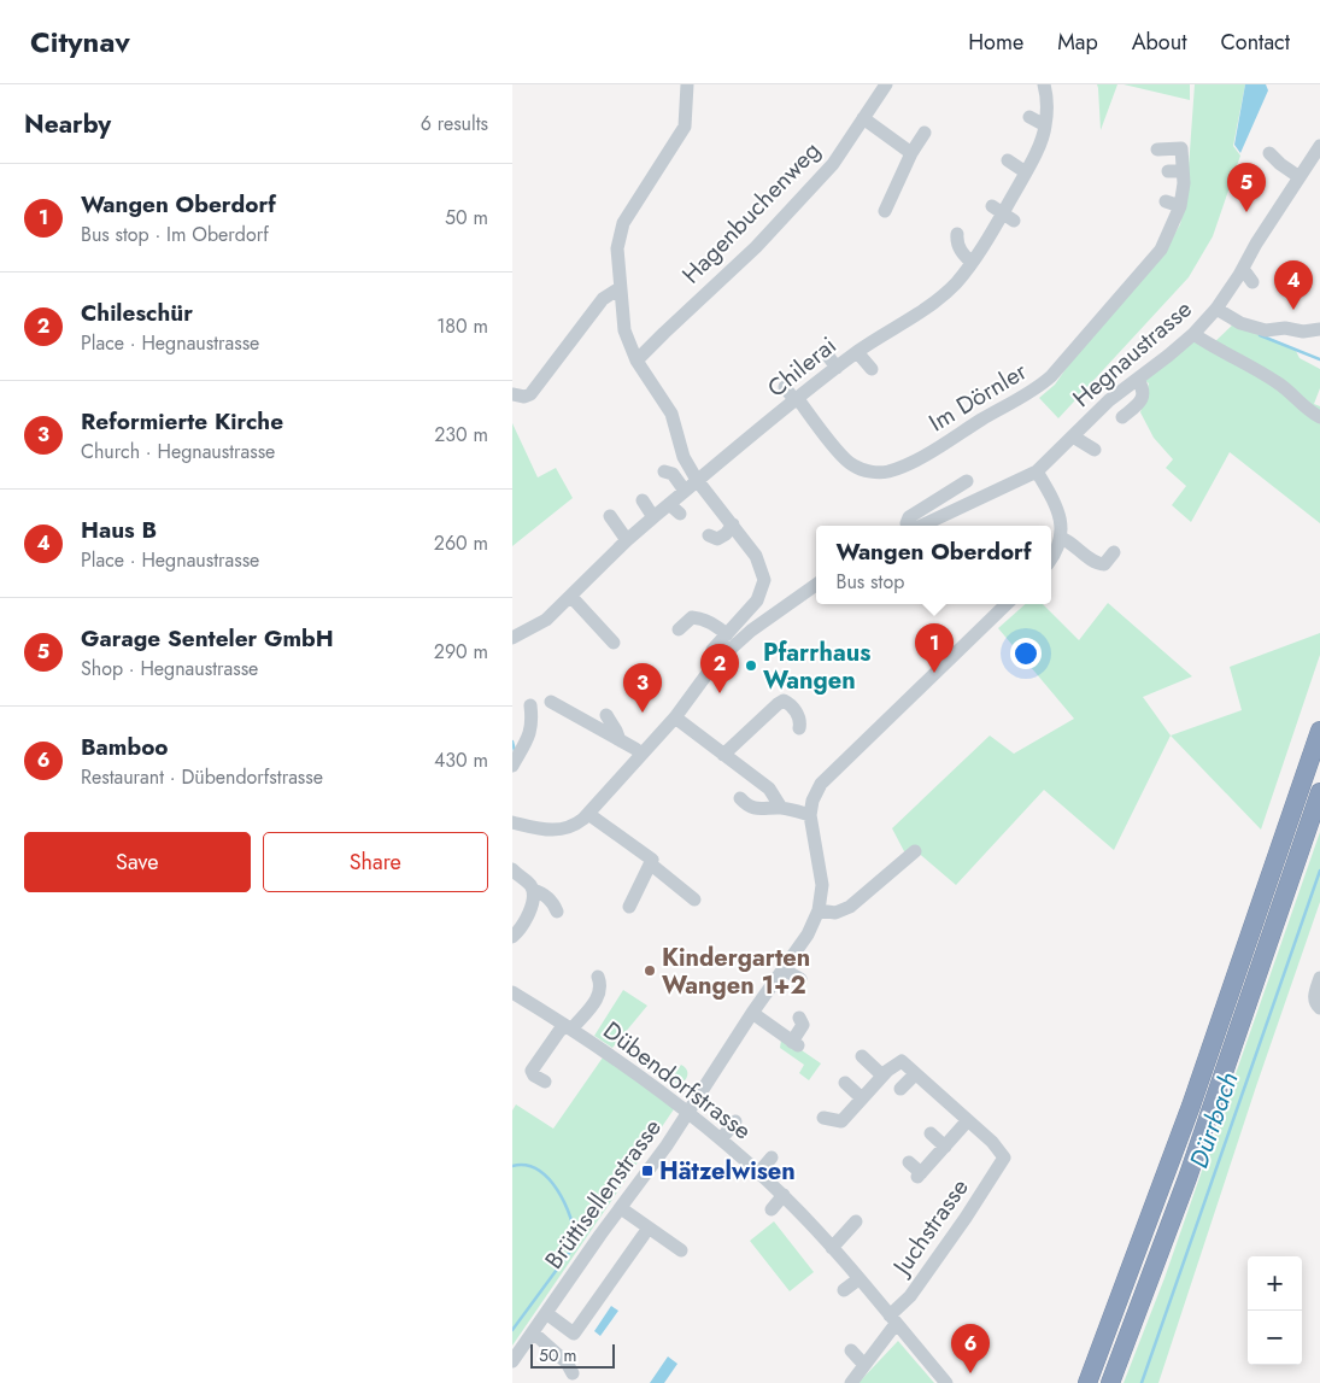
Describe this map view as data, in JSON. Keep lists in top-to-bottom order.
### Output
{
  "streets": {
    "street": [
      "Hagenbuchenweg",
      "Hegnaustrasse",
      "Chilerai",
      "Im Dörnler",
      "Dübendorfstrasse",
      "Brüttisellenstrasse",
      "Juchstrasse"
    ]
  },
  "crossings": [
    ["Chilerai", "Im Dörnler"],
    ["Dübendorfstrasse", "Brüttisellenstrasse"],
    ["Dübendorfstrasse", "Juchstrasse"]
  ],
  "water": ["Dürrbach"],
  "places": {
    "other": ["Pfarrhaus Wangen", "Kindergarten Wangen 1+2"],
    "transit": ["Hätzelwisen"]
  },
  "scale_bar": "50 m",
  "page": {
    "header": "Citynav",
    "nav": [
      "Home",
      "Map",
      "About",
      "Contact"
    ],
    "heading": ["Nearby", "6 results"],
    "list": [
      {
        "mark": "1",
        "name": "Wangen Oberdorf",
        "note": "Bus stop · Im Oberdorf",
        "value": "50 m"
      },
      {
        "mark": "2",
        "name": "Chileschür",
        "note": "Place · Hegnaustrasse",
        "value": "180 m"
      },
      {
        "mark": "3",
        "name": "Reformierte Kirche",
        "note": "Church · Hegnaustrasse",
        "value": "230 m"
      },
      {
        "mark": "4",
        "name": "Haus B",
        "note": "Place · Hegnaustrasse",
        "value": "260 m"
      },
      {
        "mark": "5",
        "name": "Garage Senteler GmbH",
        "note": "Shop · Hegnaustrasse",
        "value": "290 m"
      },
      {
        "mark": "6",
        "name": "Bamboo",
        "note": "Restaurant · Dübendorfstrasse",
        "value": "430 m"
      }
    ],
    "pins": [
      "5",
      "4",
      "1",
      "2",
      "3",
      "6"
    ],
    "popup": ["Wangen Oberdorf", "Bus stop"],
    "buttons": ["Save", "Share"],
    "map_buttons": ["+", "−"],
    "scale": "50 m"
  }
}
